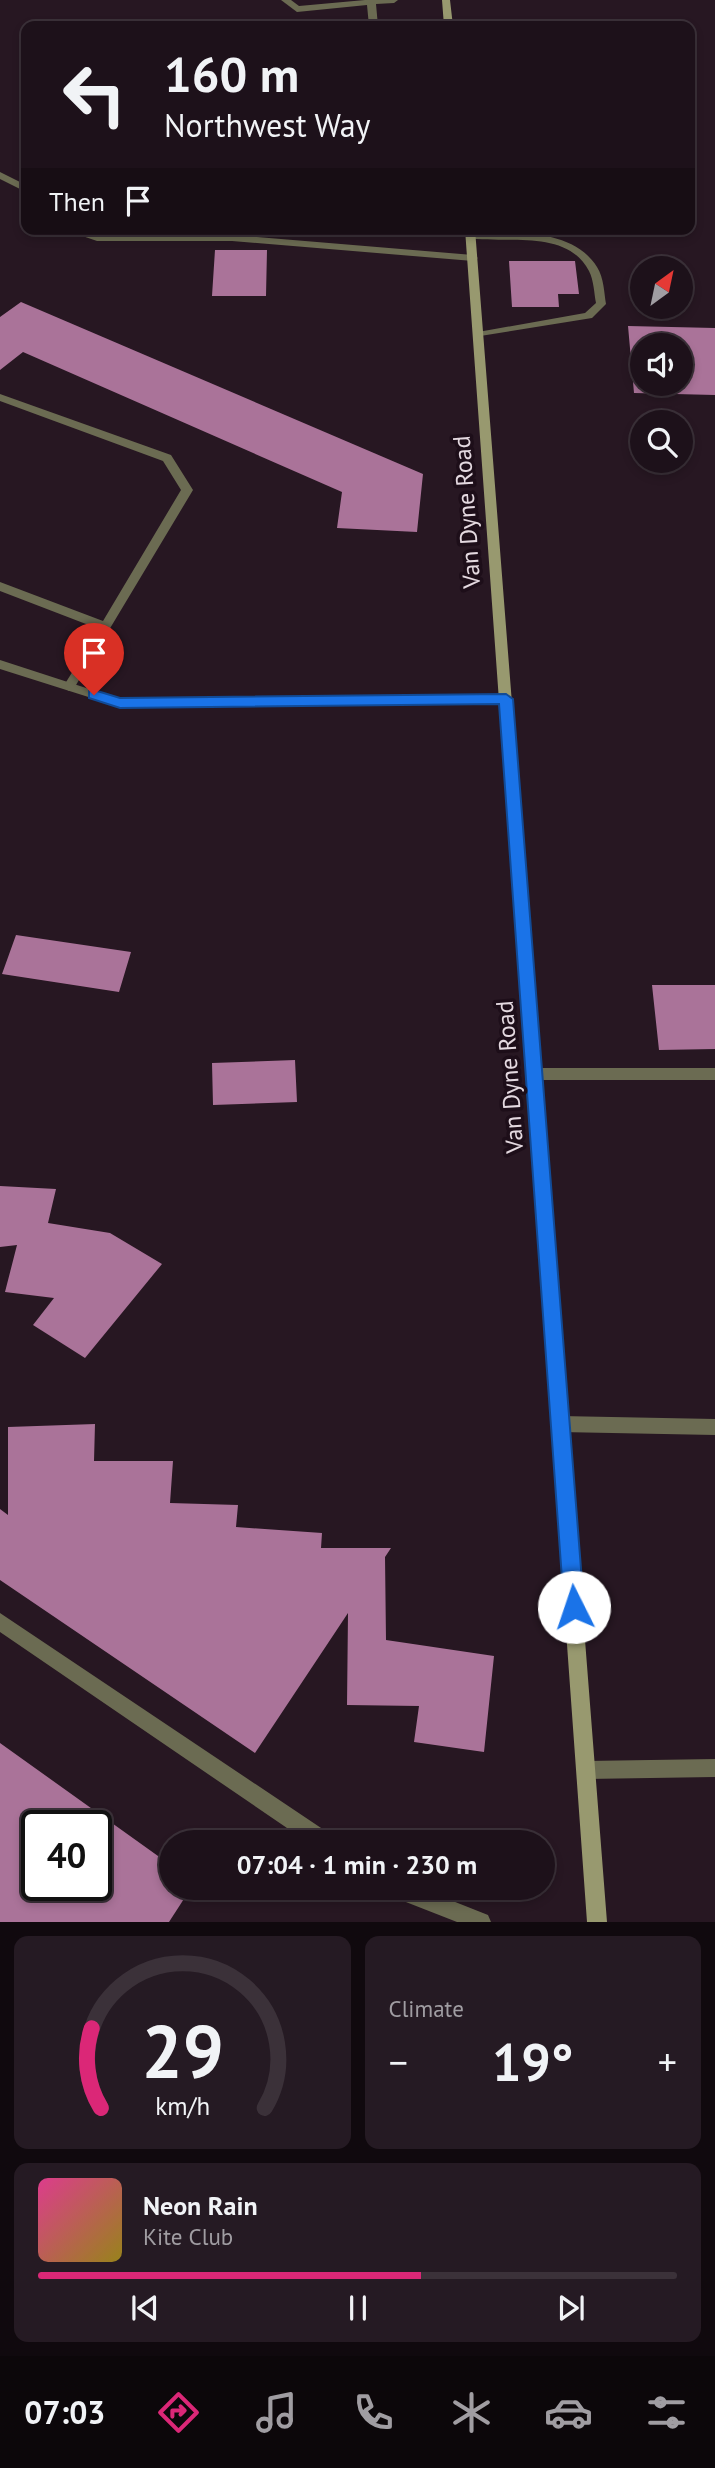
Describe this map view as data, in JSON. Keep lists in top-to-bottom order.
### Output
{
  "streets": {
    "street": ["Van Dyne Road"]
  },
  "north": "top right",
  "page": {
    "turn": ["160 m", "Northwest Way"],
    "then": "Then",
    "limit": "40",
    "trip": "07:04 · 1 min · 230 m",
    "tile": "Climate",
    "heat": ["−", "19°", "+"],
    "song": ["Neon Rain", "Kite Club"],
    "tabs": "07:03",
    "gauge": ["29", "km/h"]
  }
}
